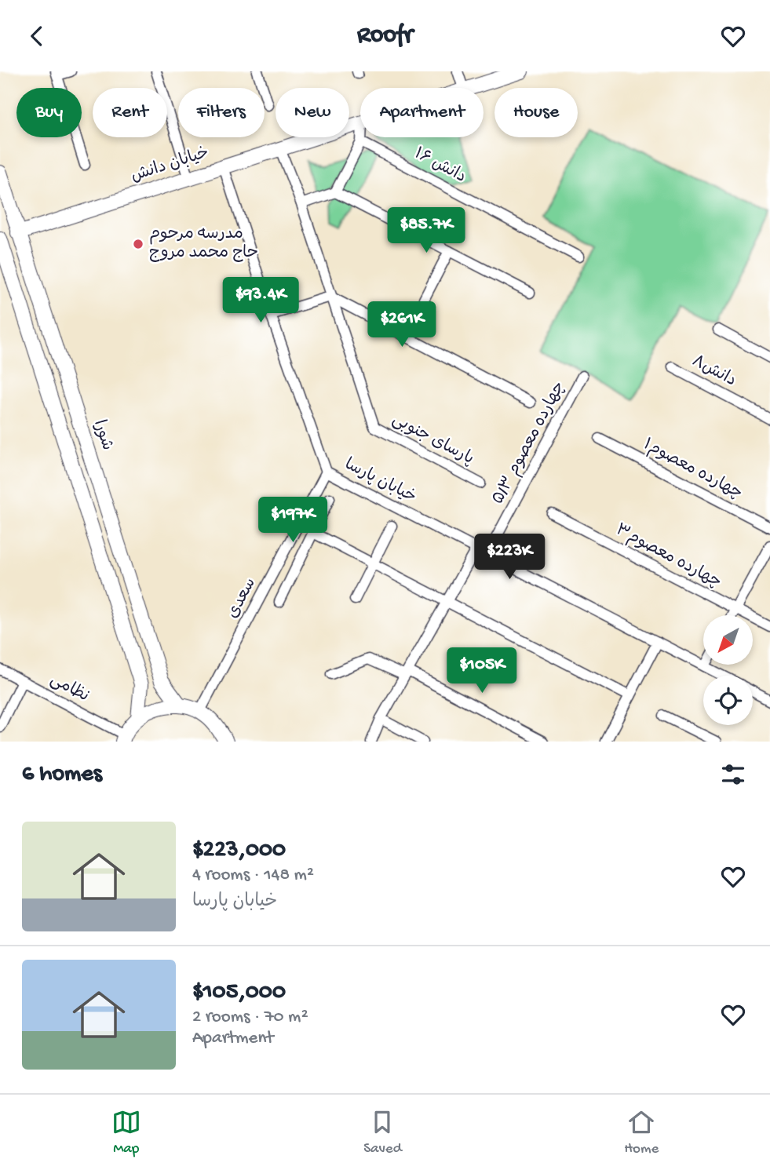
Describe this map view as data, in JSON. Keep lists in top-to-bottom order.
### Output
{
  "streets": {
    "street": [
      "خیابان دانش",
      "دانش ۱۶",
      "دانش۸",
      "شورا",
      "پارسای جنوبی",
      "چهارده معصوم ۵/۳",
      "چهارده معصوم۱",
      "خیابان پارسا",
      "چهارده معصوم۳",
      "سعدی",
      "نظامی"
    ]
  },
  "crossings": [
    ["خیابان دانش", "شورا"],
    ["خیابان دانش", "پارسای جنوبی"],
    ["خیابان دانش", "خیابان پارسا"],
    ["چهارده معصوم ۵/۳", "خیابان پارسا"],
    ["خیابان پارسا", "سعدی"]
  ],
  "places": ["مدرسه مرحوم حاج محمد مروج"],
  "north": "bottom left",
  "page": {
    "header": "Roofr",
    "chip": [
      "Buy",
      "Rent",
      "Filters",
      "New",
      "Apartment",
      "House"
    ],
    "price": [
      "$85.7K",
      "$93.4K",
      "$261K",
      "$197K",
      "$223K",
      "$105K"
    ],
    "heading": "6 homes",
    "list": [
      {
        "name": "$223,000",
        "note": "4 rooms · 148 m² · خیابان پارسا"
      },
      {
        "name": "$105,000",
        "note": "2 rooms · 70 m² · Apartment"
      }
    ],
    "tabs": ["Map", "Saved", "Home"]
  }
}
